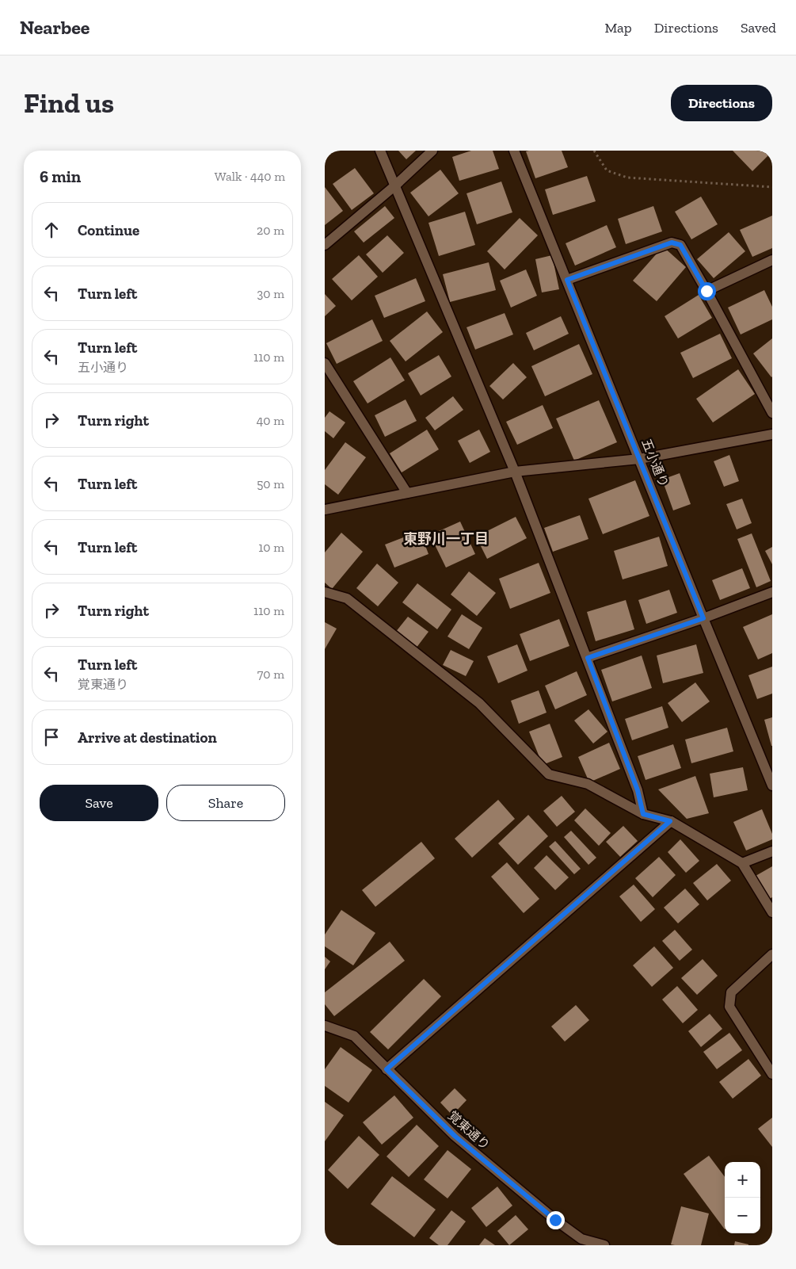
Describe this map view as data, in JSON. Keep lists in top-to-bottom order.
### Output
{
  "streets": {
    "street": ["五小通り", "覚東通り"]
  },
  "districts": ["東野川一丁目"],
  "page": {
    "header": "Nearbee",
    "nav": ["Map", "Directions", "Saved"],
    "buttons": [
      "Directions",
      ["Save", "Share"]
    ],
    "title": "Find us",
    "heading": ["6 min", "Walk · 440 m"],
    "list": [
      ["Continue", "20 m"],
      ["Turn left", "30 m"],
      ["Turn left", "五小通り", "110 m"],
      ["Turn right", "40 m"],
      ["Turn left", "50 m"],
      ["Turn left", "10 m"],
      ["Turn right", "110 m"],
      ["Turn left", "覚東通り", "70 m"],
      "Arrive at destination"
    ],
    "map_buttons": ["+", "−"]
  }
}
